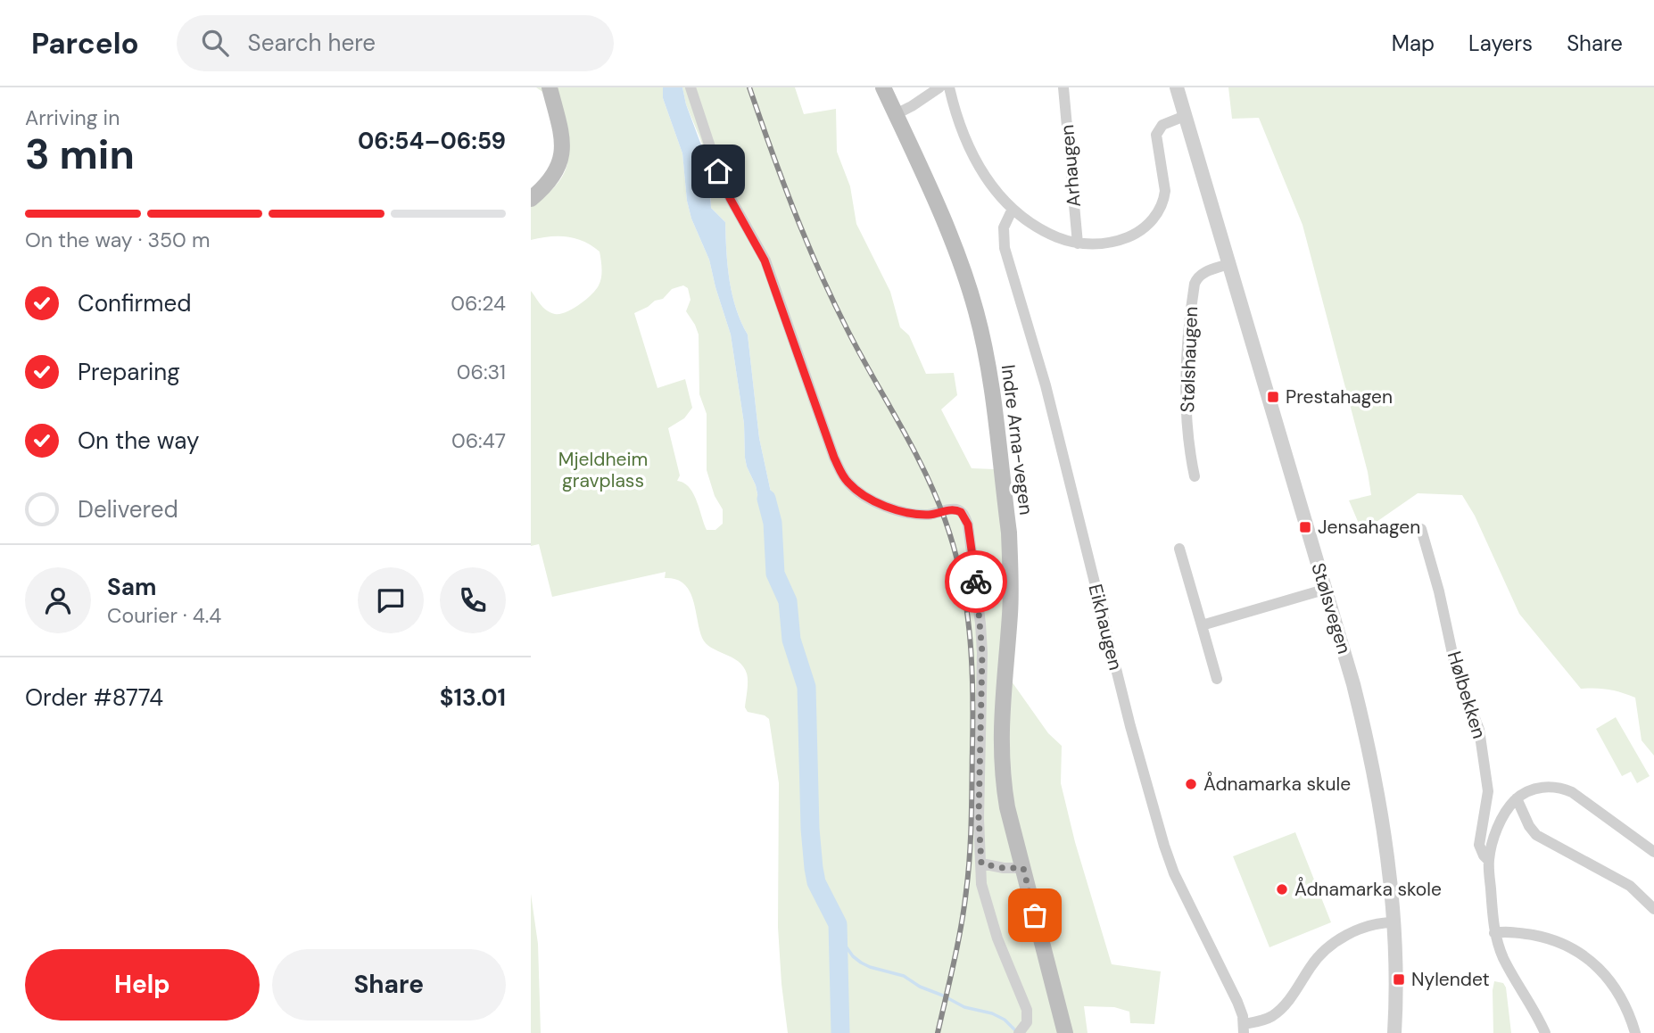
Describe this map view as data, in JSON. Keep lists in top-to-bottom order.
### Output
{
  "streets": {
    "main road": ["Indre Arna-vegen"],
    "street": [
      "Arhaugen",
      "Stølshaugen",
      "Stølsvegen",
      "Eikhaugen",
      "Hølbekken"
    ]
  },
  "crossings": [
    ["Stølshaugen", "Stølsvegen"]
  ],
  "parks": ["Mjeldheim gravplass"],
  "places": {
    "transit": ["Prestahagen", "Jensahagen", "Nylendet"],
    "other": ["Ådnamarka skule", "Ådnamarka skole"]
  },
  "page": {
    "header": "Parcelo",
    "search": "Search here",
    "nav": ["Map", "Layers", "Share"],
    "heading": ["3 min", "Arriving in", "06:54–06:59"],
    "panel": [
      "Sam",
      "Courier · 4.4",
      "Order #8774",
      "$13.01"
    ],
    "bar": "On the way · 350 m",
    "list": [
      ["Confirmed", "06:24"],
      ["Preparing", "06:31"],
      ["On the way", "06:47"],
      "Delivered"
    ],
    "buttons": ["Help", "Share"]
  }
}
